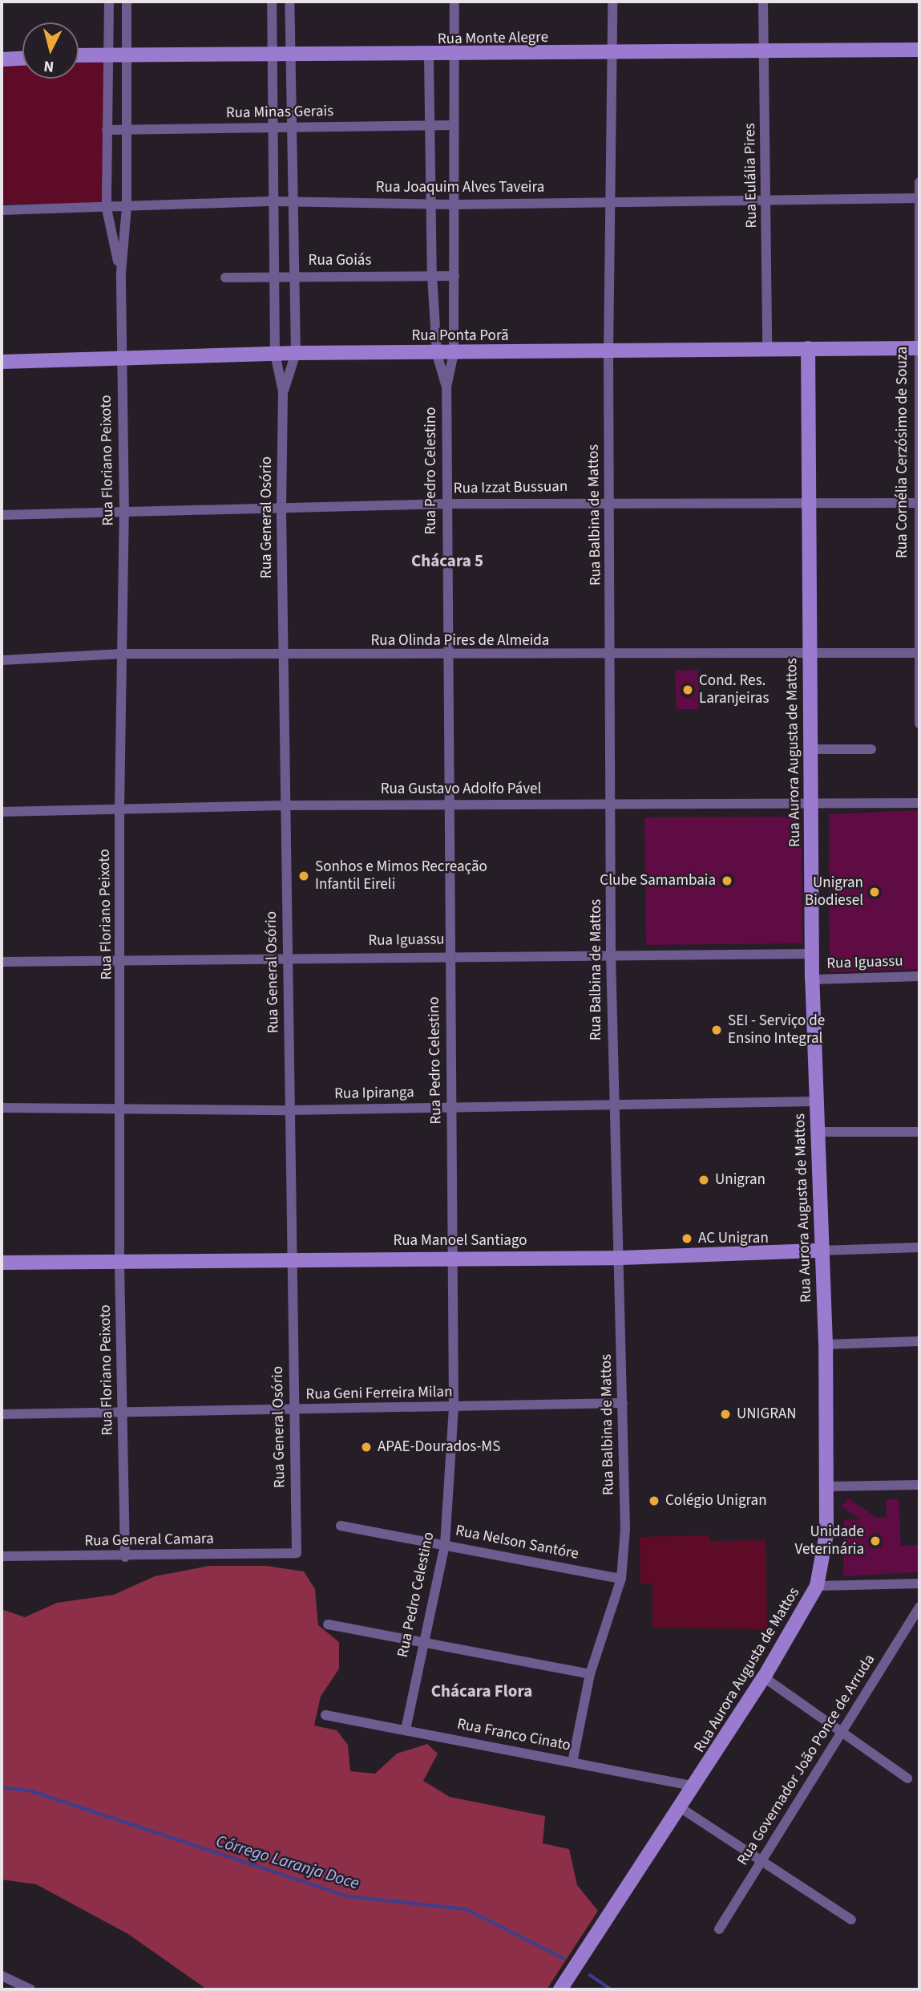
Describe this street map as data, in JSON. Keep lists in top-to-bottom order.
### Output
{
  "streets": {
    "street": [
      "Rua Monte Alegre",
      "Rua Minas Gerais",
      "Rua Eulália Pires",
      "Rua Joaquim Alves Taveira",
      "Rua Goiás",
      "Rua Ponta Porã",
      "Rua Cornélia Cerzósimo de Souza",
      "Rua Floriano Peixoto",
      "Rua Pedro Celestino",
      "Rua Izzat Bussuan",
      "Rua Balbina de Mattos",
      "Rua General Osório",
      "Rua Olinda Pires de Almeida",
      "Rua Aurora Augusta de Mattos",
      "Rua Gustavo Adolfo Pável",
      "Rua Iguassu",
      "Rua Ipiranga",
      "Rua Manoel Santiago",
      "Rua Geni Ferreira Milan",
      "Rua General Camara",
      "Rua Nelson Santóre",
      "Rua Franco Cinato",
      "Rua Governador João Ponce de Arruda"
    ]
  },
  "crossings": [
    ["Rua Monte Alegre", "Rua Eulália Pires"],
    ["Rua Monte Alegre", "Rua Floriano Peixoto"],
    ["Rua Monte Alegre", "Rua Pedro Celestino"],
    ["Rua Monte Alegre", "Rua Balbina de Mattos"],
    ["Rua Monte Alegre", "Rua General Osório"],
    ["Rua Minas Gerais", "Rua Floriano Peixoto"],
    ["Rua Minas Gerais", "Rua Pedro Celestino"],
    ["Rua Minas Gerais", "Rua General Osório"],
    ["Rua Eulália Pires", "Rua Joaquim Alves Taveira"],
    ["Rua Eulália Pires", "Rua Ponta Porã"],
    ["Rua Joaquim Alves Taveira", "Rua Cornélia Cerzósimo de Souza"],
    ["Rua Joaquim Alves Taveira", "Rua Floriano Peixoto"],
    ["Rua Joaquim Alves Taveira", "Rua Pedro Celestino"],
    ["Rua Joaquim Alves Taveira", "Rua Balbina de Mattos"],
    ["Rua Joaquim Alves Taveira", "Rua General Osório"],
    ["Rua Goiás", "Rua Pedro Celestino"],
    ["Rua Goiás", "Rua General Osório"],
    ["Rua Ponta Porã", "Rua Cornélia Cerzósimo de Souza"],
    ["Rua Ponta Porã", "Rua Floriano Peixoto"],
    ["Rua Ponta Porã", "Rua Pedro Celestino"],
    ["Rua Ponta Porã", "Rua Balbina de Mattos"],
    ["Rua Ponta Porã", "Rua General Osório"],
    ["Rua Ponta Porã", "Rua Aurora Augusta de Mattos"],
    ["Rua Cornélia Cerzósimo de Souza", "Rua Izzat Bussuan"],
    ["Rua Cornélia Cerzósimo de Souza", "Rua Olinda Pires de Almeida"],
    ["Rua Floriano Peixoto", "Rua Izzat Bussuan"],
    ["Rua Floriano Peixoto", "Rua Olinda Pires de Almeida"],
    ["Rua Floriano Peixoto", "Rua Gustavo Adolfo Pável"],
    ["Rua Floriano Peixoto", "Rua Iguassu"],
    ["Rua Floriano Peixoto", "Rua Ipiranga"],
    ["Rua Floriano Peixoto", "Rua Manoel Santiago"],
    ["Rua Floriano Peixoto", "Rua Geni Ferreira Milan"],
    ["Rua Floriano Peixoto", "Rua General Camara"],
    ["Rua Pedro Celestino", "Rua Izzat Bussuan"],
    ["Rua Pedro Celestino", "Rua Olinda Pires de Almeida"],
    ["Rua Pedro Celestino", "Rua Gustavo Adolfo Pável"],
    ["Rua Pedro Celestino", "Rua Iguassu"],
    ["Rua Pedro Celestino", "Rua Ipiranga"],
    ["Rua Pedro Celestino", "Rua Manoel Santiago"],
    ["Rua Pedro Celestino", "Rua Geni Ferreira Milan"],
    ["Rua Pedro Celestino", "Rua Nelson Santóre"],
    ["Rua Pedro Celestino", "Rua Franco Cinato"],
    ["Rua Izzat Bussuan", "Rua Balbina de Mattos"],
    ["Rua Izzat Bussuan", "Rua General Osório"],
    ["Rua Izzat Bussuan", "Rua Aurora Augusta de Mattos"],
    ["Rua Balbina de Mattos", "Rua Olinda Pires de Almeida"],
    ["Rua Balbina de Mattos", "Rua Gustavo Adolfo Pável"],
    ["Rua Balbina de Mattos", "Rua Iguassu"],
    ["Rua Balbina de Mattos", "Rua Ipiranga"],
    ["Rua Balbina de Mattos", "Rua Manoel Santiago"],
    ["Rua Balbina de Mattos", "Rua Geni Ferreira Milan"],
    ["Rua Balbina de Mattos", "Rua Nelson Santóre"],
    ["Rua Balbina de Mattos", "Rua Franco Cinato"],
    ["Rua General Osório", "Rua Olinda Pires de Almeida"],
    ["Rua General Osório", "Rua Gustavo Adolfo Pável"],
    ["Rua General Osório", "Rua Iguassu"],
    ["Rua General Osório", "Rua Ipiranga"],
    ["Rua General Osório", "Rua Manoel Santiago"],
    ["Rua General Osório", "Rua Geni Ferreira Milan"],
    ["Rua General Osório", "Rua General Camara"],
    ["Rua Olinda Pires de Almeida", "Rua Aurora Augusta de Mattos"],
    ["Rua Aurora Augusta de Mattos", "Rua Gustavo Adolfo Pável"],
    ["Rua Aurora Augusta de Mattos", "Rua Iguassu"],
    ["Rua Aurora Augusta de Mattos", "Rua Ipiranga"],
    ["Rua Aurora Augusta de Mattos", "Rua Manoel Santiago"],
    ["Rua Aurora Augusta de Mattos", "Rua Franco Cinato"]
  ],
  "districts": ["Chácara 5", "Chácara Flora"],
  "water": ["Córrego Laranja Doce"],
  "places": [
    "Cond. Res. Laranjeiras",
    "Sonhos e Mimos Recreação Infantil Eireli",
    "Clube Samambaia",
    "Unigran Biodiesel",
    "SEI - Serviço de Ensino Integral",
    "Unigran",
    "AC Unigran",
    "UNIGRAN",
    "APAE-Dourados-MS",
    "Colégio Unigran",
    "Unidade Veterinária"
  ],
  "north": "bottom"
}
